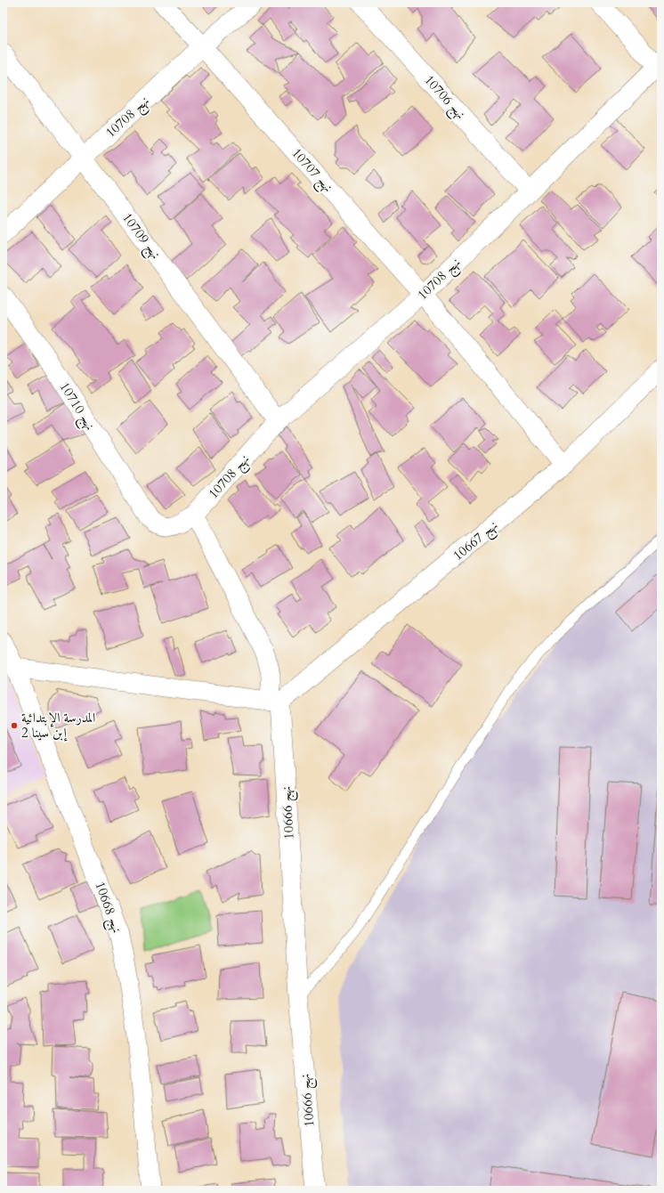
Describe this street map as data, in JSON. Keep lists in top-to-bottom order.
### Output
{
  "streets": {
    "street": [
      "نهج 10706",
      "نهج 10708",
      "نهج 10707",
      "نهج 10709",
      "نهج 10710",
      "نهج 10667",
      "نهج 10666",
      "نهج 10668"
    ]
  },
  "crossings": [
    ["نهج 10706", "نهج 10708"],
    ["نهج 10708", "نهج 10707"],
    ["نهج 10708", "نهج 10709"],
    ["نهج 10708", "نهج 10710"],
    ["نهج 10707", "نهج 10667"],
    ["نهج 10667", "نهج 10666"]
  ],
  "places": ["المدرسة الإبتدائية إبن سينا 2"]
}
